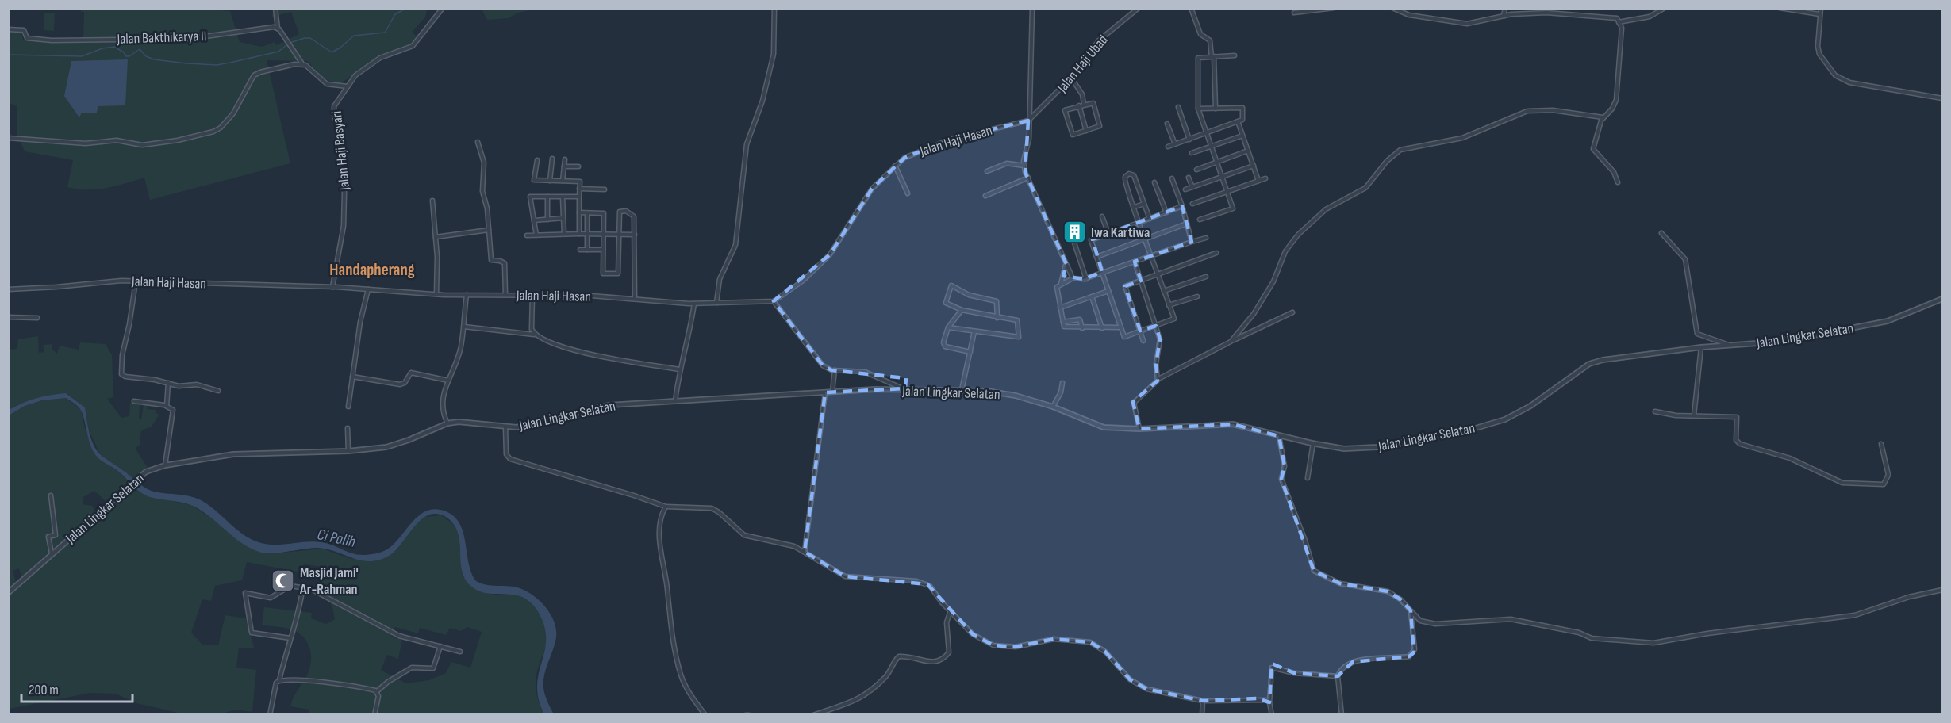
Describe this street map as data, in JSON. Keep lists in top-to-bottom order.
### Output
{
  "streets": {
    "street": [
      "Jalan Bakthikarya II",
      "Jalan Haji Ubad",
      "Jalan Haji Hasan",
      "Jalan Haji Basyari",
      "Jalan Lingkar Selatan"
    ]
  },
  "crossings": [
    ["Jalan Haji Ubad", "Jalan Haji Hasan"],
    ["Jalan Haji Hasan", "Jalan Haji Basyari"]
  ],
  "districts": ["Handapherang"],
  "water": ["Ci Palih"],
  "places": {
    "building": ["Iwa Kartiwa"],
    "mosque": ["Masjid Jami' Ar-Rahman"]
  },
  "scale_bar": "200 m"
}
